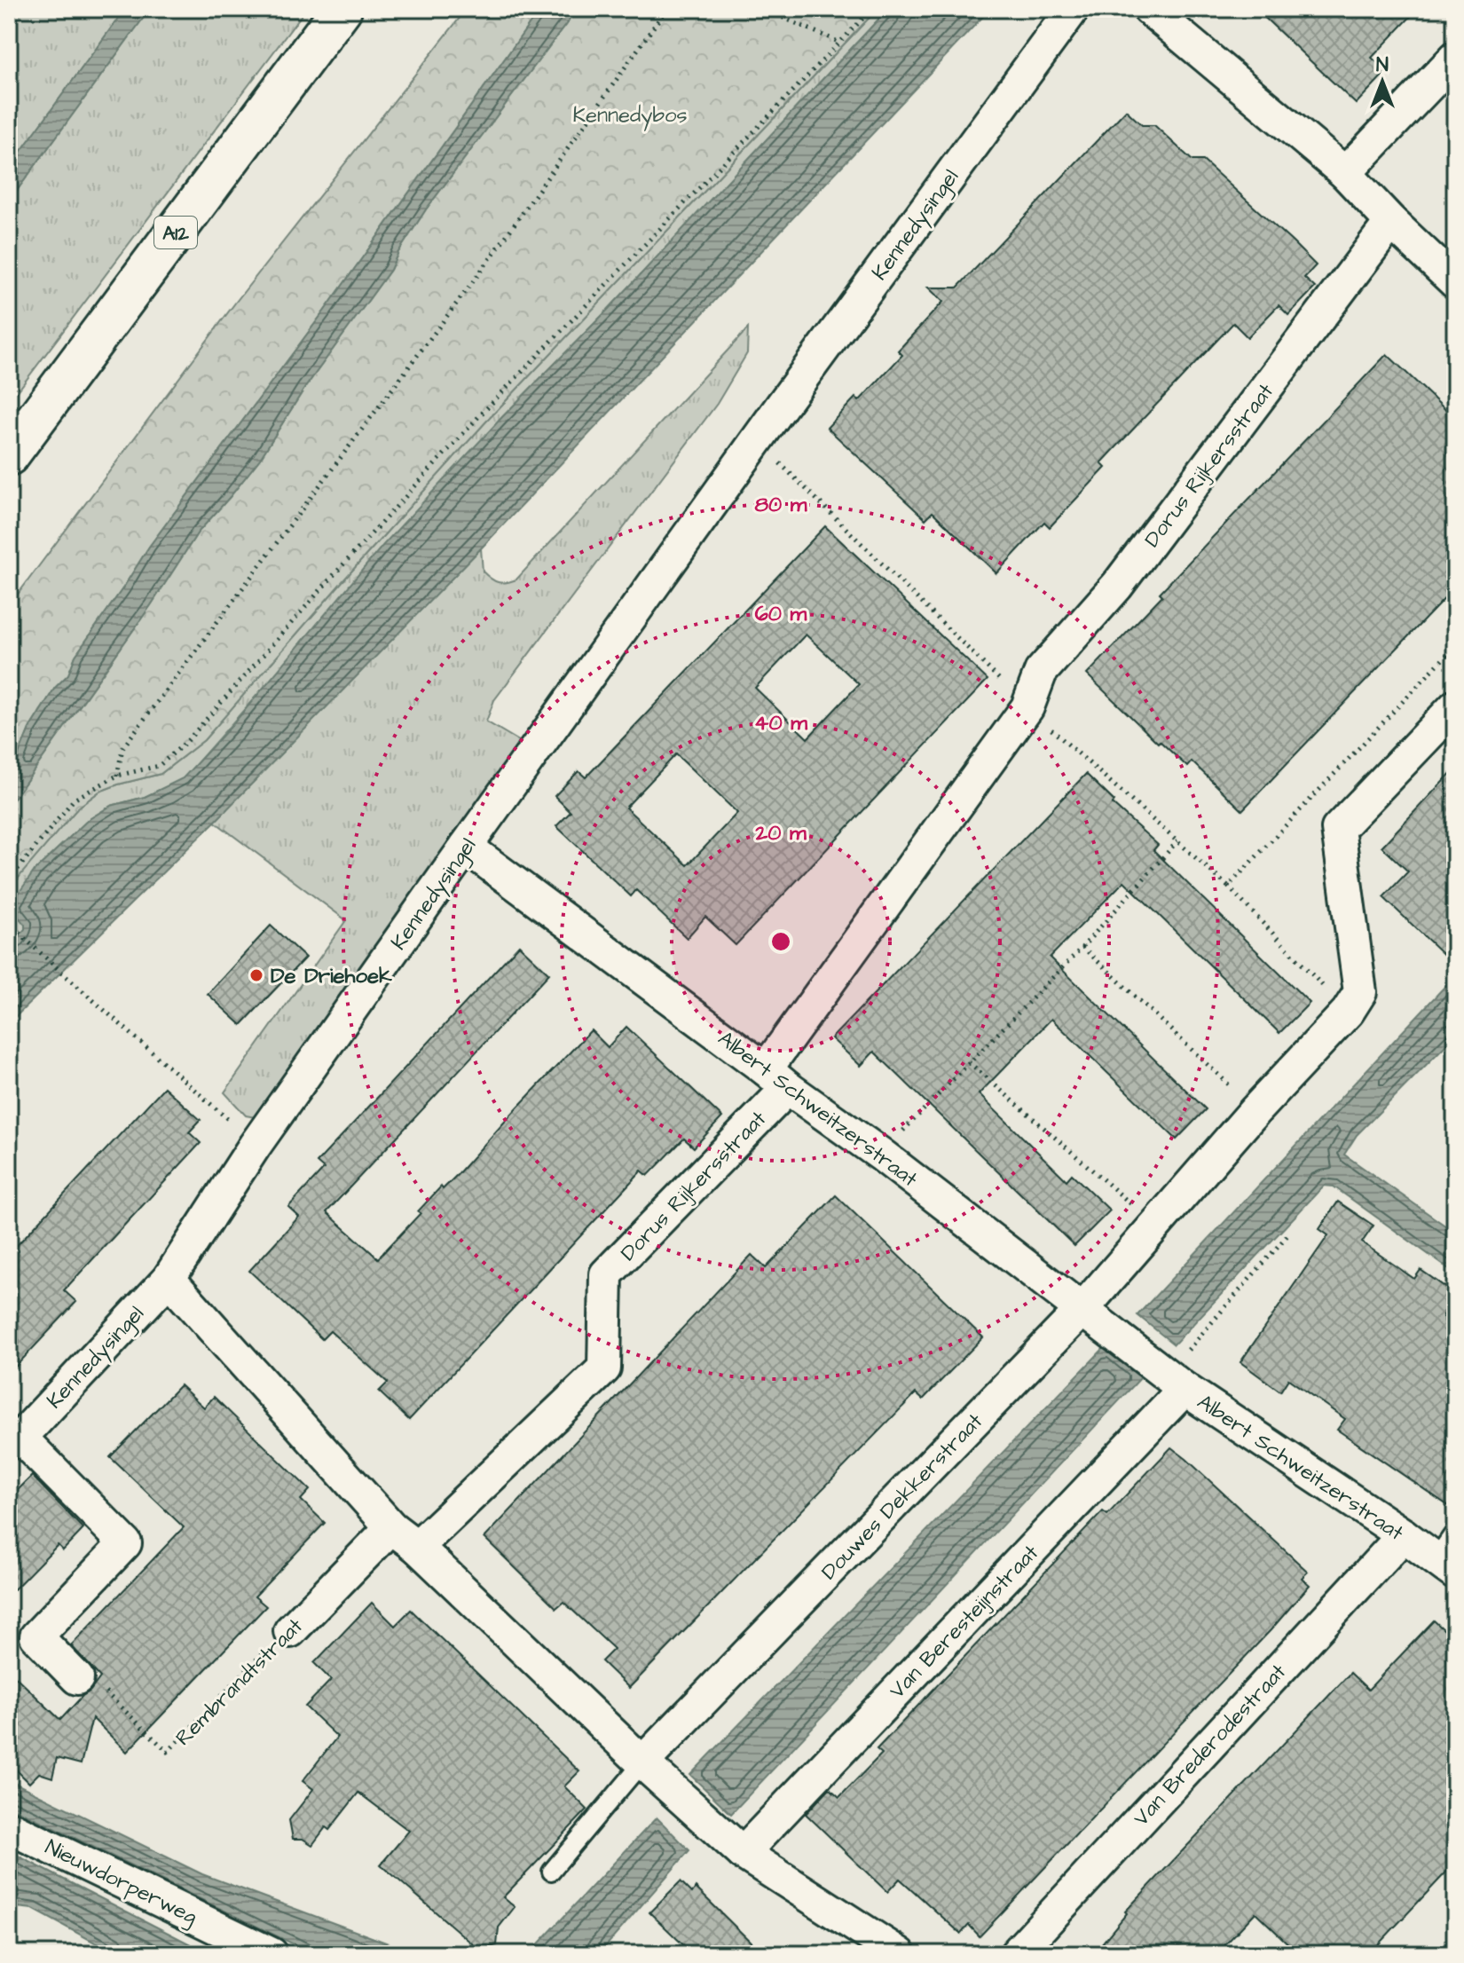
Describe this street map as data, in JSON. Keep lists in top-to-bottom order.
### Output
{
  "streets": {
    "highway": ["A12"],
    "street": [
      "Kennedysingel",
      "Dorus Rijkersstraat",
      "Albert Schweitzerstraat",
      "Douwes Dekkerstraat",
      "Van Beresteijnstraat",
      "Rembrandtstraat",
      "Van Brederodestraat",
      "Nieuwdorperweg"
    ]
  },
  "crossings": [
    ["Kennedysingel", "Albert Schweitzerstraat"],
    ["Kennedysingel", "Rembrandtstraat"],
    ["Dorus Rijkersstraat", "Albert Schweitzerstraat"],
    ["Albert Schweitzerstraat", "Douwes Dekkerstraat"],
    ["Albert Schweitzerstraat", "Van Beresteijnstraat"],
    ["Albert Schweitzerstraat", "Van Brederodestraat"]
  ],
  "parks": ["Kennedybos"],
  "places": ["De Driehoek"],
  "north": "top",
  "rings": [
    "80 m",
    "60 m",
    "40 m",
    "20 m"
  ]
}
